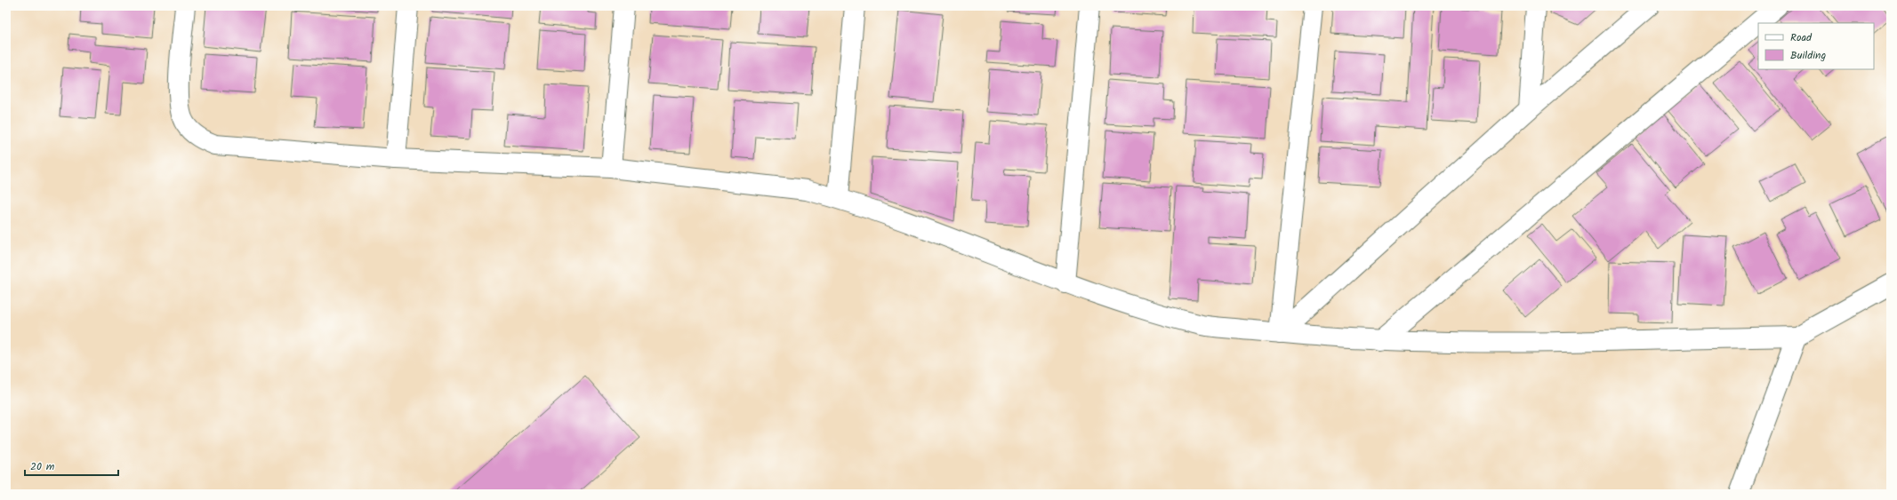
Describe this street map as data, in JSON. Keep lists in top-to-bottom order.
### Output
{
  "legend": ["Road", "Building"],
  "scale_bar": "20 m"
}
